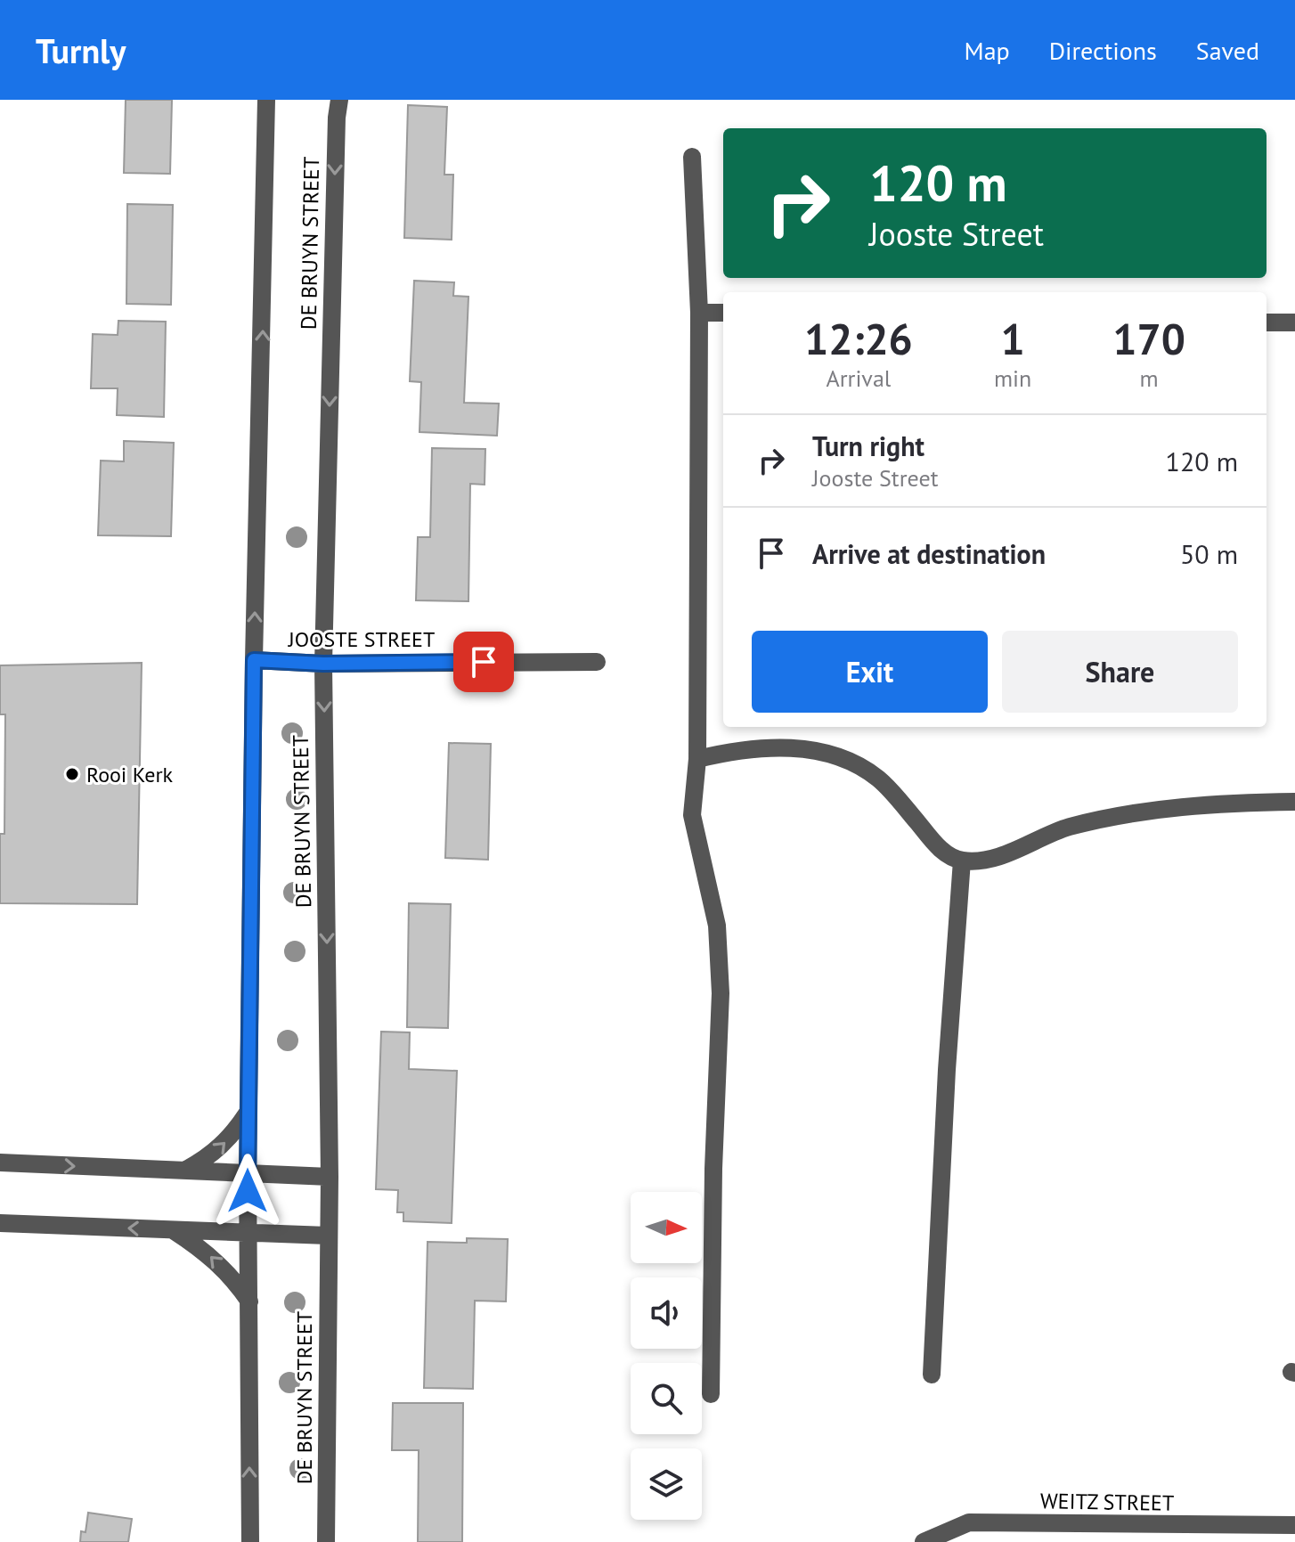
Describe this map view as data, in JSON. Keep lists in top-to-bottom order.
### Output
{
  "streets": {
    "street": ["DE BRUYN STREET", "JOOSTE STREET", "WEITZ STREET"]
  },
  "crossings": [
    ["DE BRUYN STREET", "JOOSTE STREET"]
  ],
  "places": ["Rooi Kerk"],
  "north": "right",
  "page": {
    "header": "Turnly",
    "nav": ["Map", "Directions", "Saved"],
    "turn": ["120 m", "Jooste Street"],
    "eta": [
      "12:26",
      "Arrival",
      "1",
      "min",
      "170",
      "m"
    ],
    "list": [
      {
        "name": "Turn right",
        "note": "Jooste Street",
        "value": "120 m"
      },
      {
        "name": "Arrive at destination",
        "value": "50 m"
      }
    ],
    "buttons": ["Exit", "Share"]
  }
}
